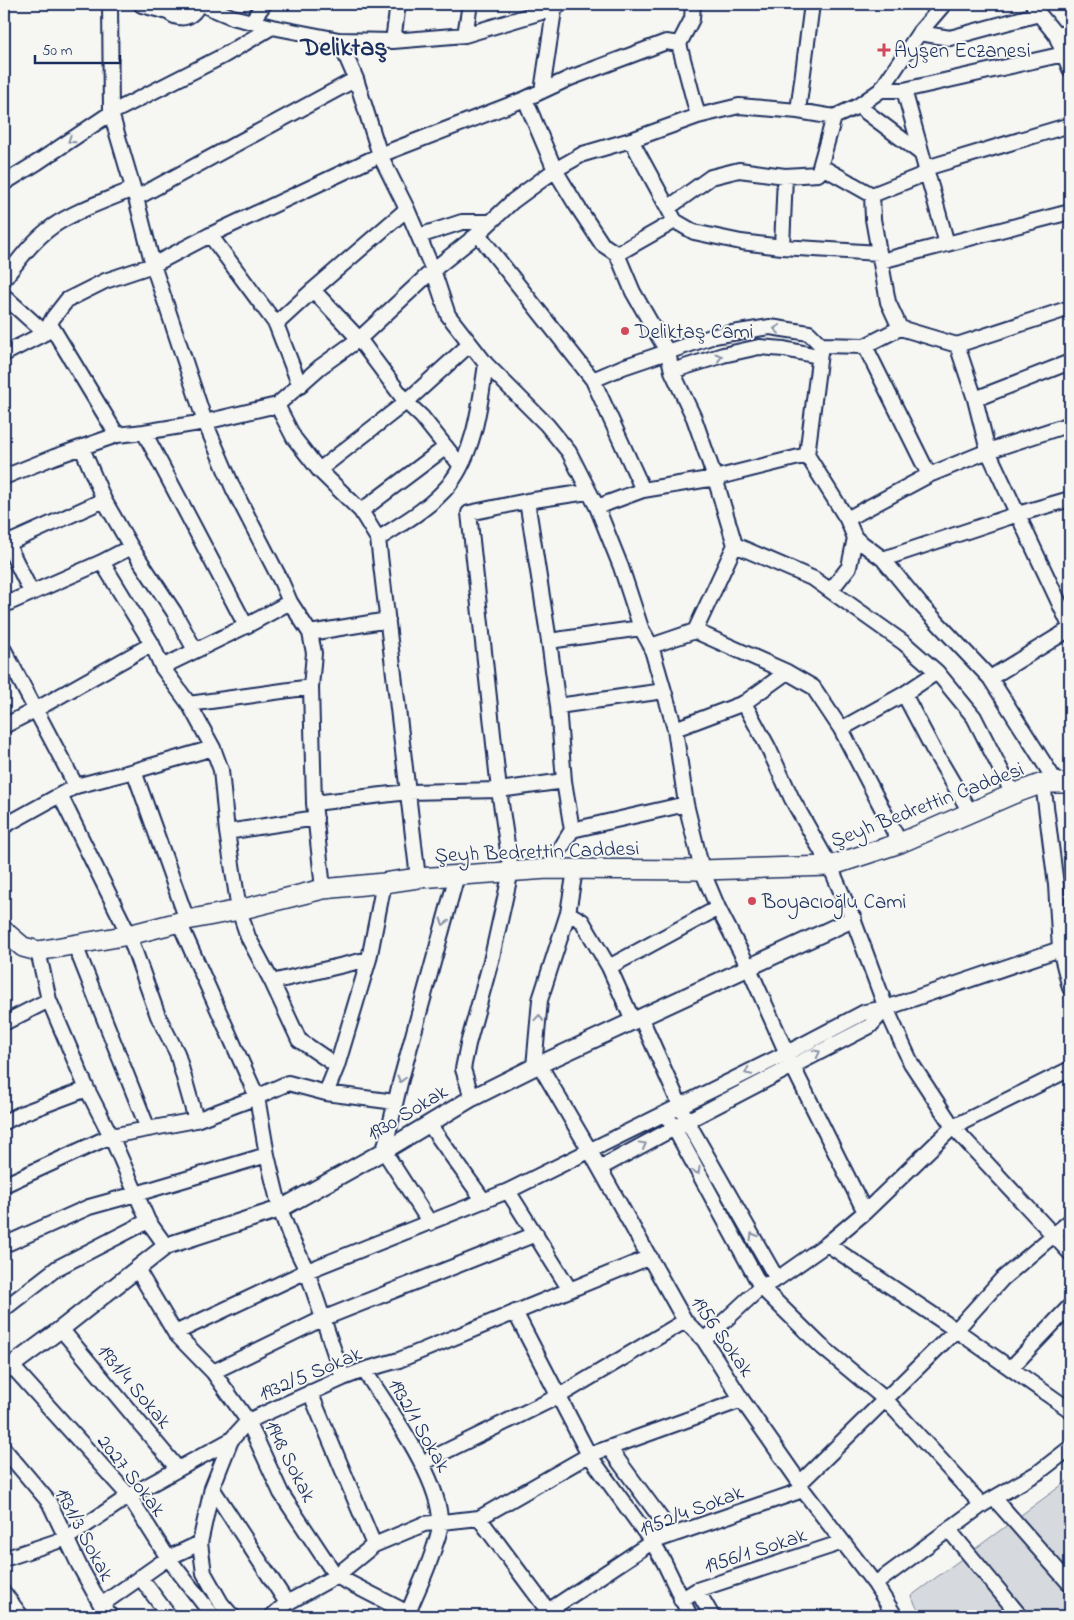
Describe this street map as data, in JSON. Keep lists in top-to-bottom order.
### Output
{
  "streets": {
    "main road": ["Şeyh Bedrettin Caddesi"],
    "street": [
      "1930 Sokak",
      "1956 Sokak",
      "1932/5 Sokak",
      "1931/4 Sokak",
      "1932/1 Sokak",
      "1948 Sokak",
      "2027 Sokak",
      "1952/4 Sokak",
      "1931/3 Sokak",
      "1956/1 Sokak"
    ]
  },
  "crossings": [
    ["1930 Sokak", "1956 Sokak"],
    ["1930 Sokak", "1931/4 Sokak"],
    ["1930 Sokak", "1948 Sokak"],
    ["1930 Sokak", "2027 Sokak"],
    ["1956 Sokak", "1932/5 Sokak"],
    ["1956 Sokak", "1952/4 Sokak"],
    ["1956 Sokak", "1956/1 Sokak"],
    ["1932/5 Sokak", "1931/4 Sokak"],
    ["1932/5 Sokak", "1932/1 Sokak"],
    ["1932/5 Sokak", "1948 Sokak"],
    ["1932/5 Sokak", "2027 Sokak"],
    ["1932/5 Sokak", "1931/3 Sokak"]
  ],
  "districts": ["Deliktaş"],
  "places": {
    "health": ["Ayşen Eczanesi"],
    "other": ["Deliktaş Cami", "Boyacıoğlu Cami"]
  },
  "scale_bar": "50 m"
}
